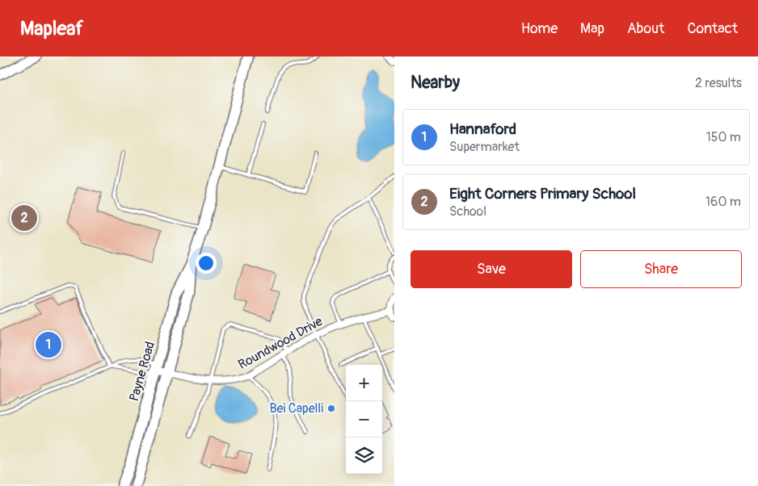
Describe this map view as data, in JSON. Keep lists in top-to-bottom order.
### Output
{
  "streets": {
    "main road": ["Payne Road"],
    "street": ["Roundwood Drive"]
  },
  "crossings": [
    ["Roundwood Drive", "Payne Road"]
  ],
  "places": ["Bei Capelli"],
  "page": {
    "header": "Mapleaf",
    "nav": [
      "Home",
      "Map",
      "About",
      "Contact"
    ],
    "heading": ["Nearby", "2 results"],
    "list": [
      {
        "mark": "1",
        "name": "Hannaford",
        "note": "Supermarket",
        "value": "150 m"
      },
      {
        "mark": "2",
        "name": "Eight Corners Primary School",
        "note": "School",
        "value": "160 m"
      }
    ],
    "pins": ["2", "1"],
    "buttons": ["Save", "Share"],
    "map_buttons": ["+", "−"]
  }
}
